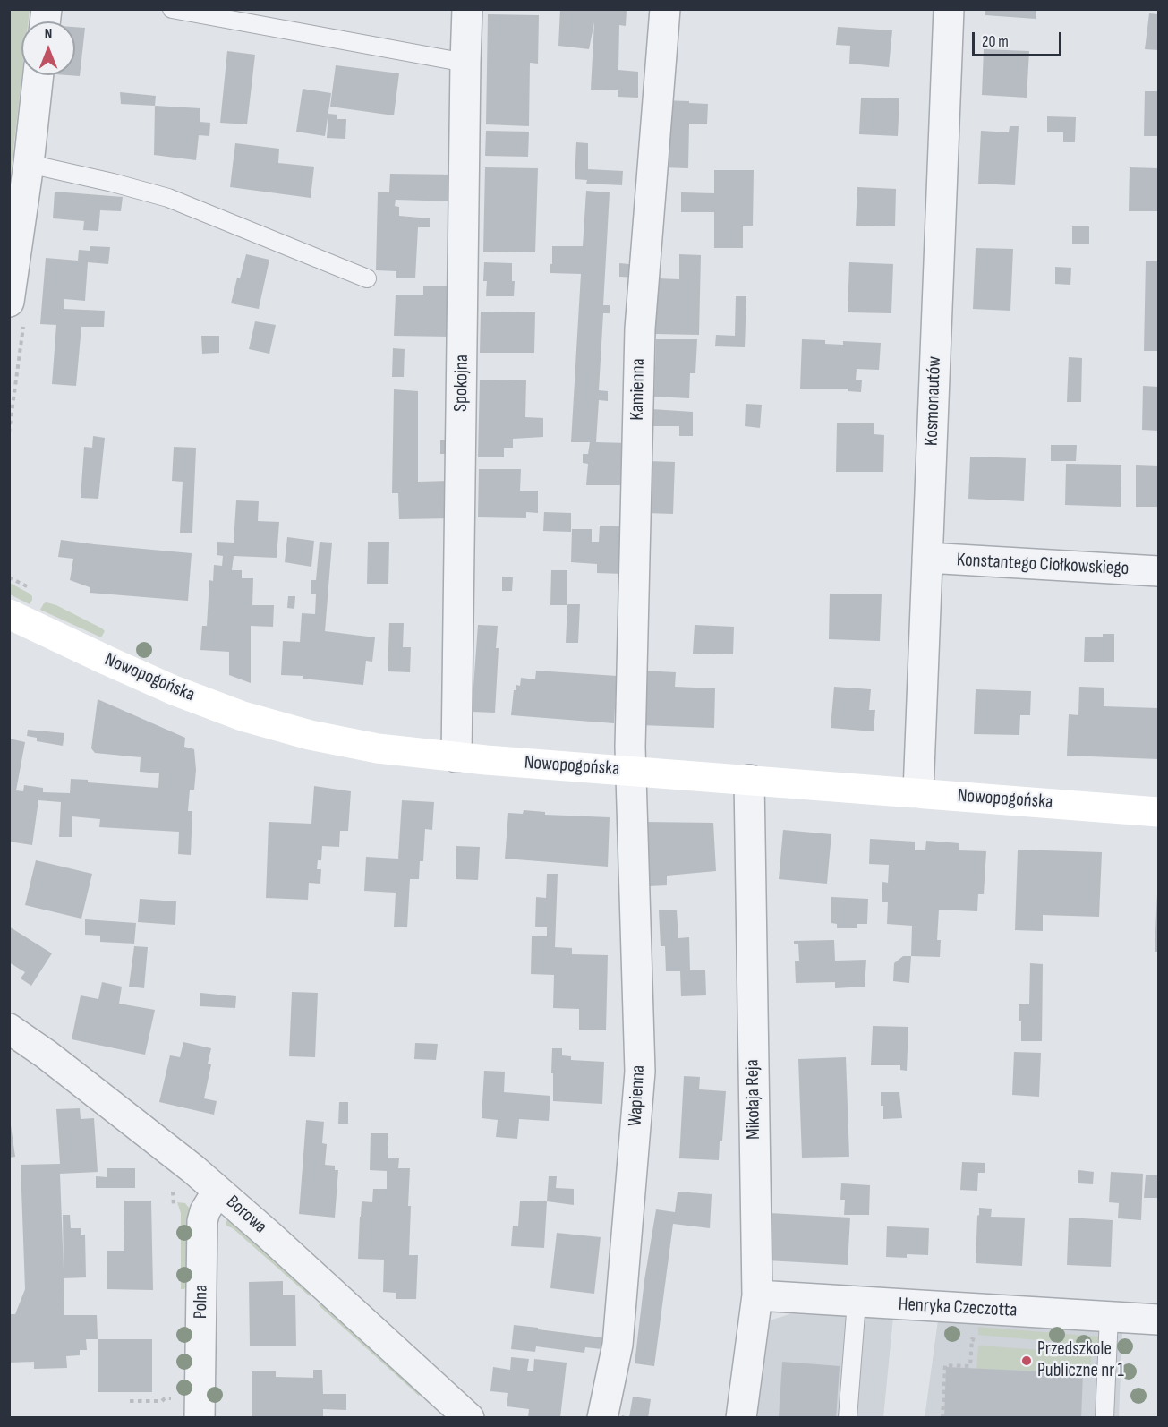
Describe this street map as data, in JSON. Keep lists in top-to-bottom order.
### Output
{
  "streets": {
    "street": [
      "Spokojna",
      "Kamienna",
      "Kosmonautów",
      "Konstantego Ciołkowskiego",
      "Nowopogońska",
      "Wapienna",
      "Mikołaja Reja",
      "Borowa",
      "Polna",
      "Henryka Czeczotta"
    ]
  },
  "crossings": [
    ["Spokojna", "Nowopogońska"],
    ["Kamienna", "Nowopogońska"],
    ["Kamienna", "Wapienna"],
    ["Kosmonautów", "Konstantego Ciołkowskiego"],
    ["Kosmonautów", "Nowopogońska"],
    ["Nowopogońska", "Wapienna"],
    ["Nowopogońska", "Mikołaja Reja"],
    ["Mikołaja Reja", "Henryka Czeczotta"],
    ["Borowa", "Polna"]
  ],
  "places": ["Przedszkole Publiczne nr 1"],
  "scale_bar": "20 m",
  "north": "top"
}
